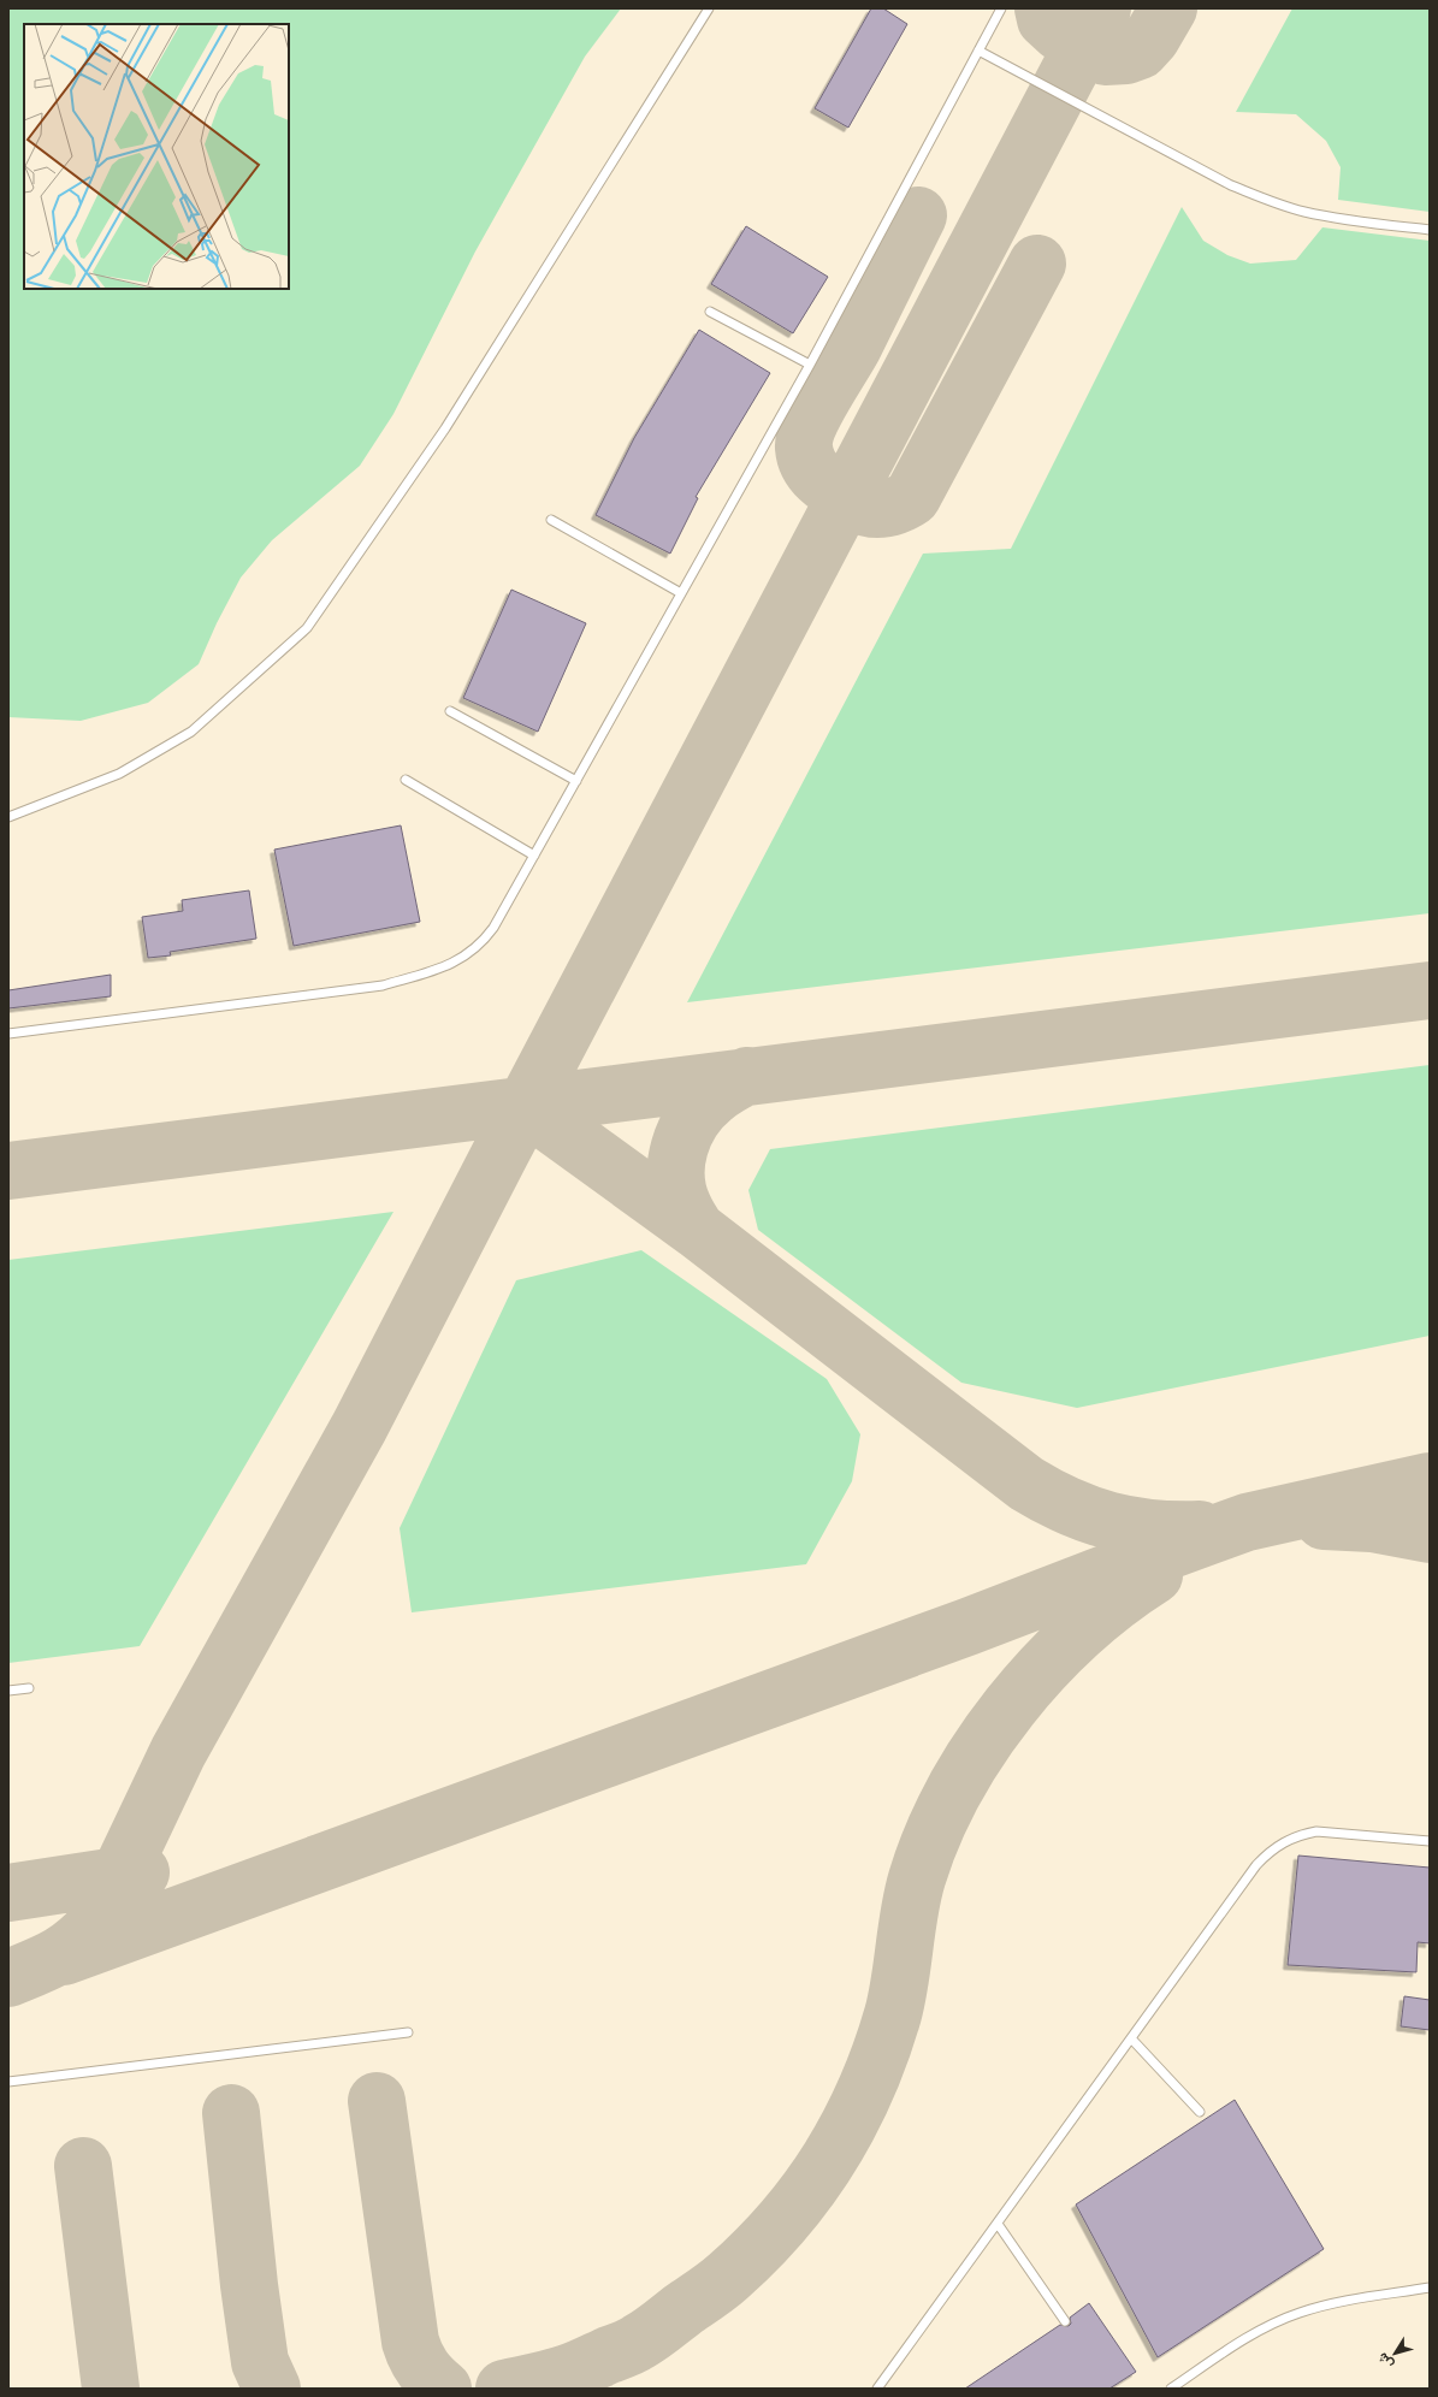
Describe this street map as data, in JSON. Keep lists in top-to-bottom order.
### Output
{
  "north": "bottom left"
}
